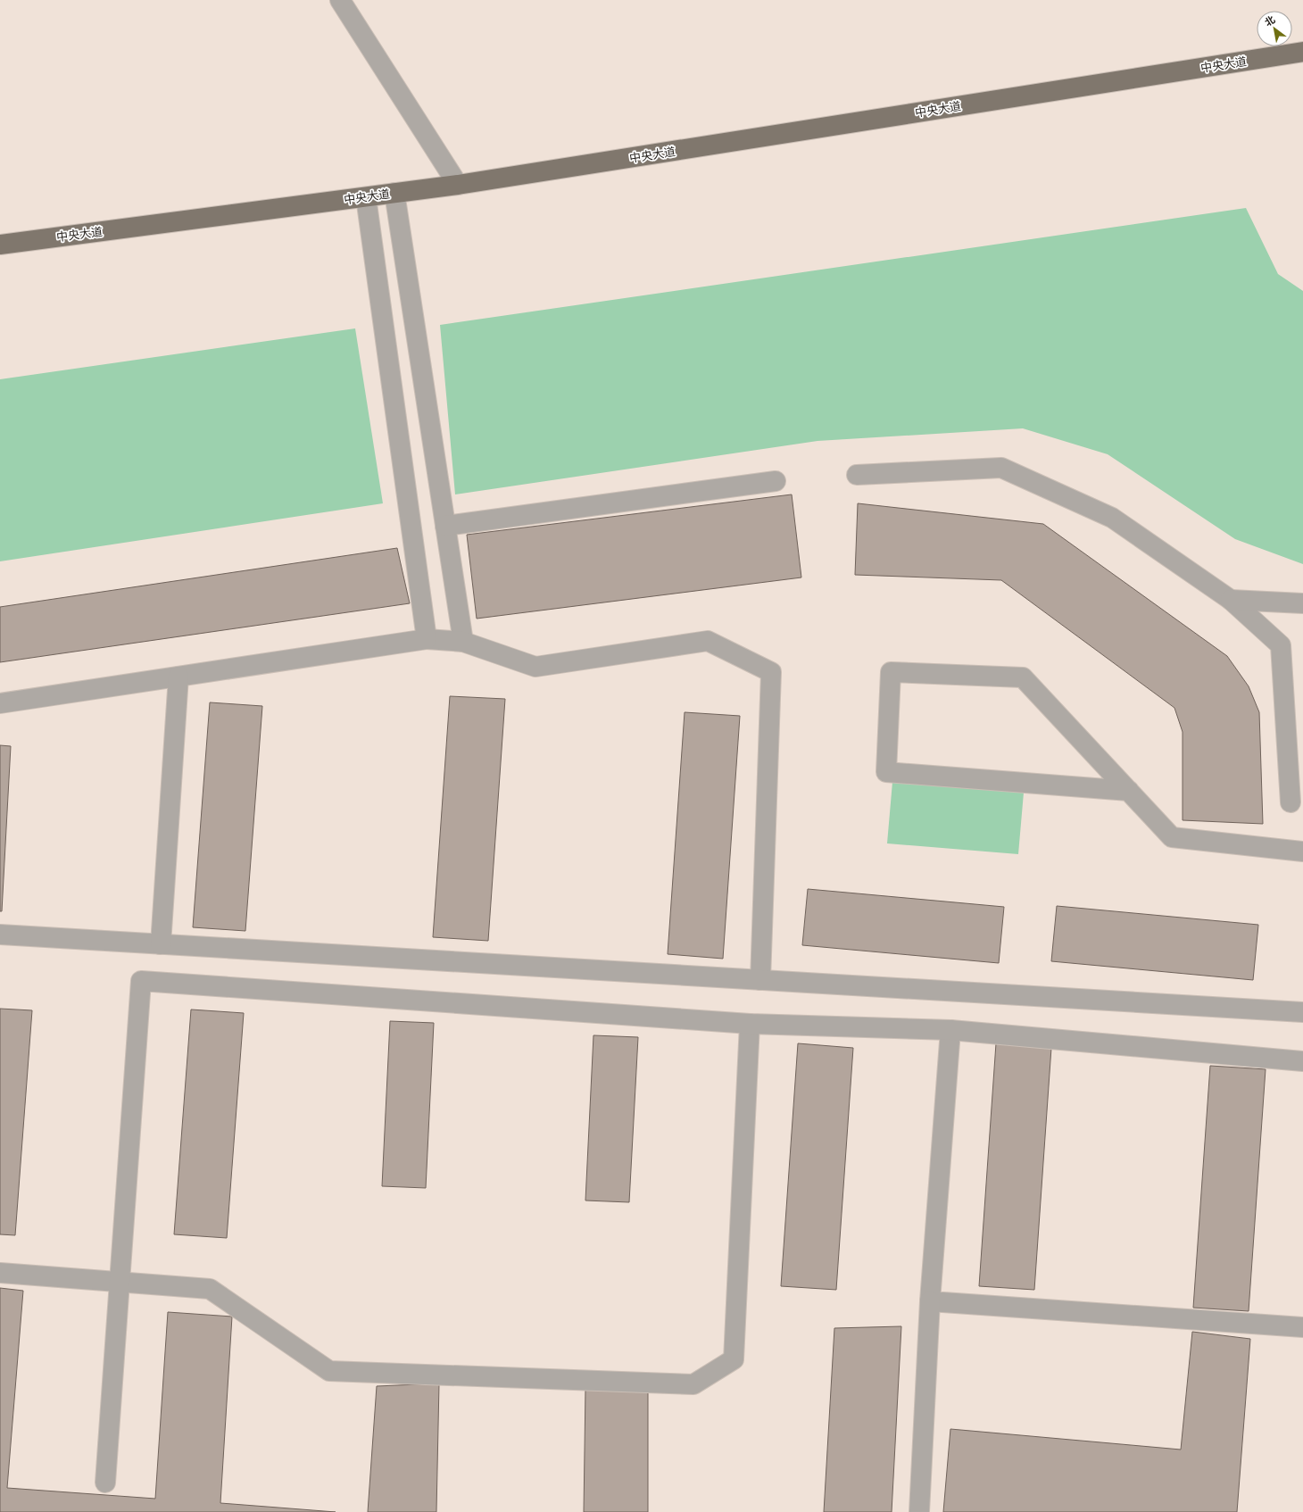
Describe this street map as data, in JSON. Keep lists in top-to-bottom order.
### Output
{
  "streets": {
    "main road": ["中央大道"]
  },
  "north": "top left"
}
